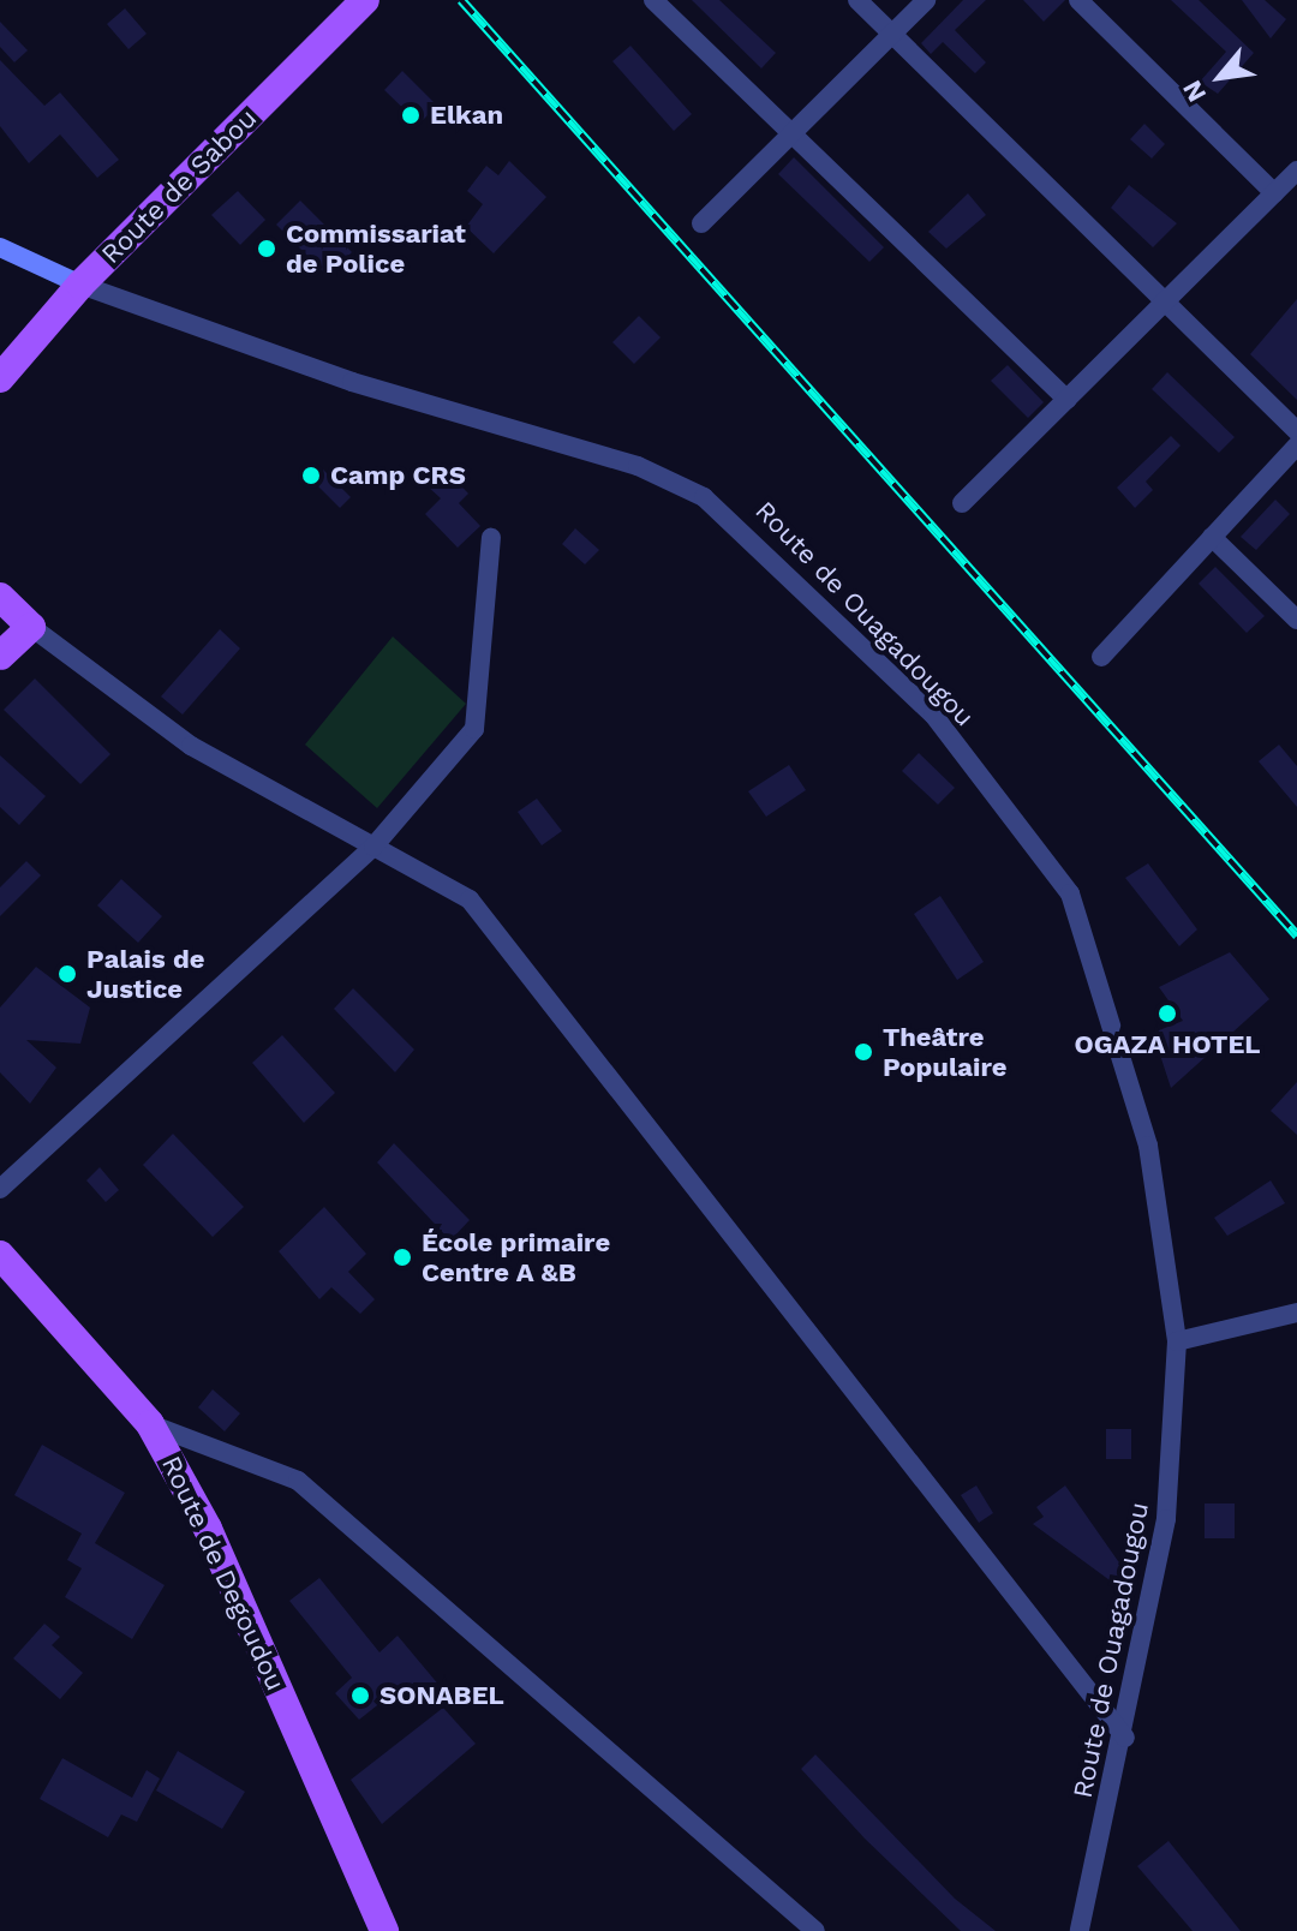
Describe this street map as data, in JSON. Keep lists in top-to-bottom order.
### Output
{
  "streets": {
    "main road": ["Route de Sabou", "Route de Ouagadougou", "Route de Degoudou"]
  },
  "crossings": [
    ["Route de Sabou", "Route de Ouagadougou"]
  ],
  "places": [
    "Elkan",
    "Commissariat de Police",
    "Camp CRS",
    "Palais de Justice",
    "OGAZA HOTEL",
    "Theâtre Populaire",
    "École primaire Centre A &B",
    "SONABEL"
  ],
  "north": "bottom left"
}
